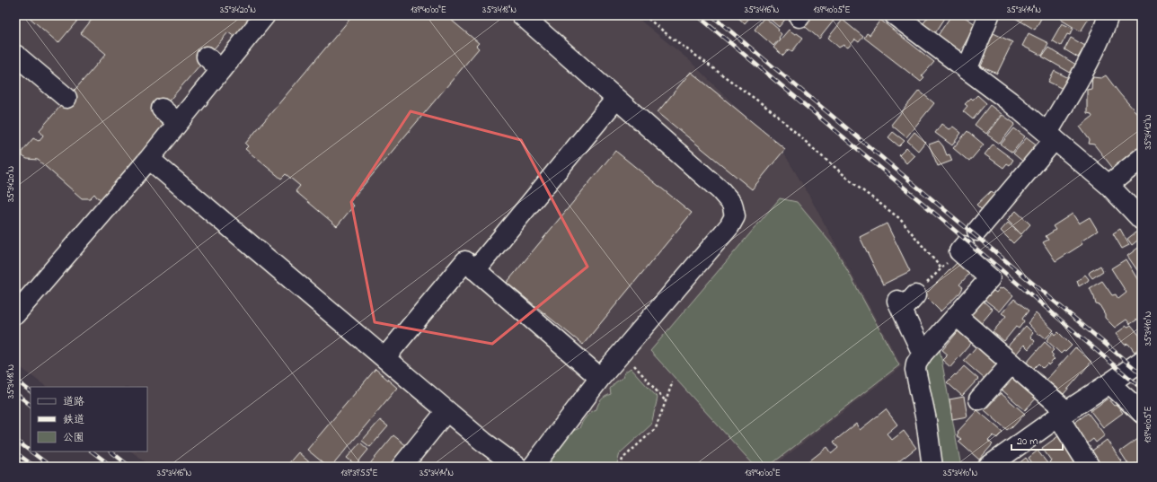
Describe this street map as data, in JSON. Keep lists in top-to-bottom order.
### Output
{
  "legend": ["道路", "鉄道", "公園"],
  "scale_bar": "20 m",
  "coordinates": [
    "35°34'20\"N",
    "139°40'00\"E",
    "35°34'18\"N",
    "35°34'16\"N",
    "139°40'05\"E",
    "35°34'14\"N",
    "35°34'12\"N",
    "35°34'10\"N",
    "139°39'55\"E"
  ]
}
